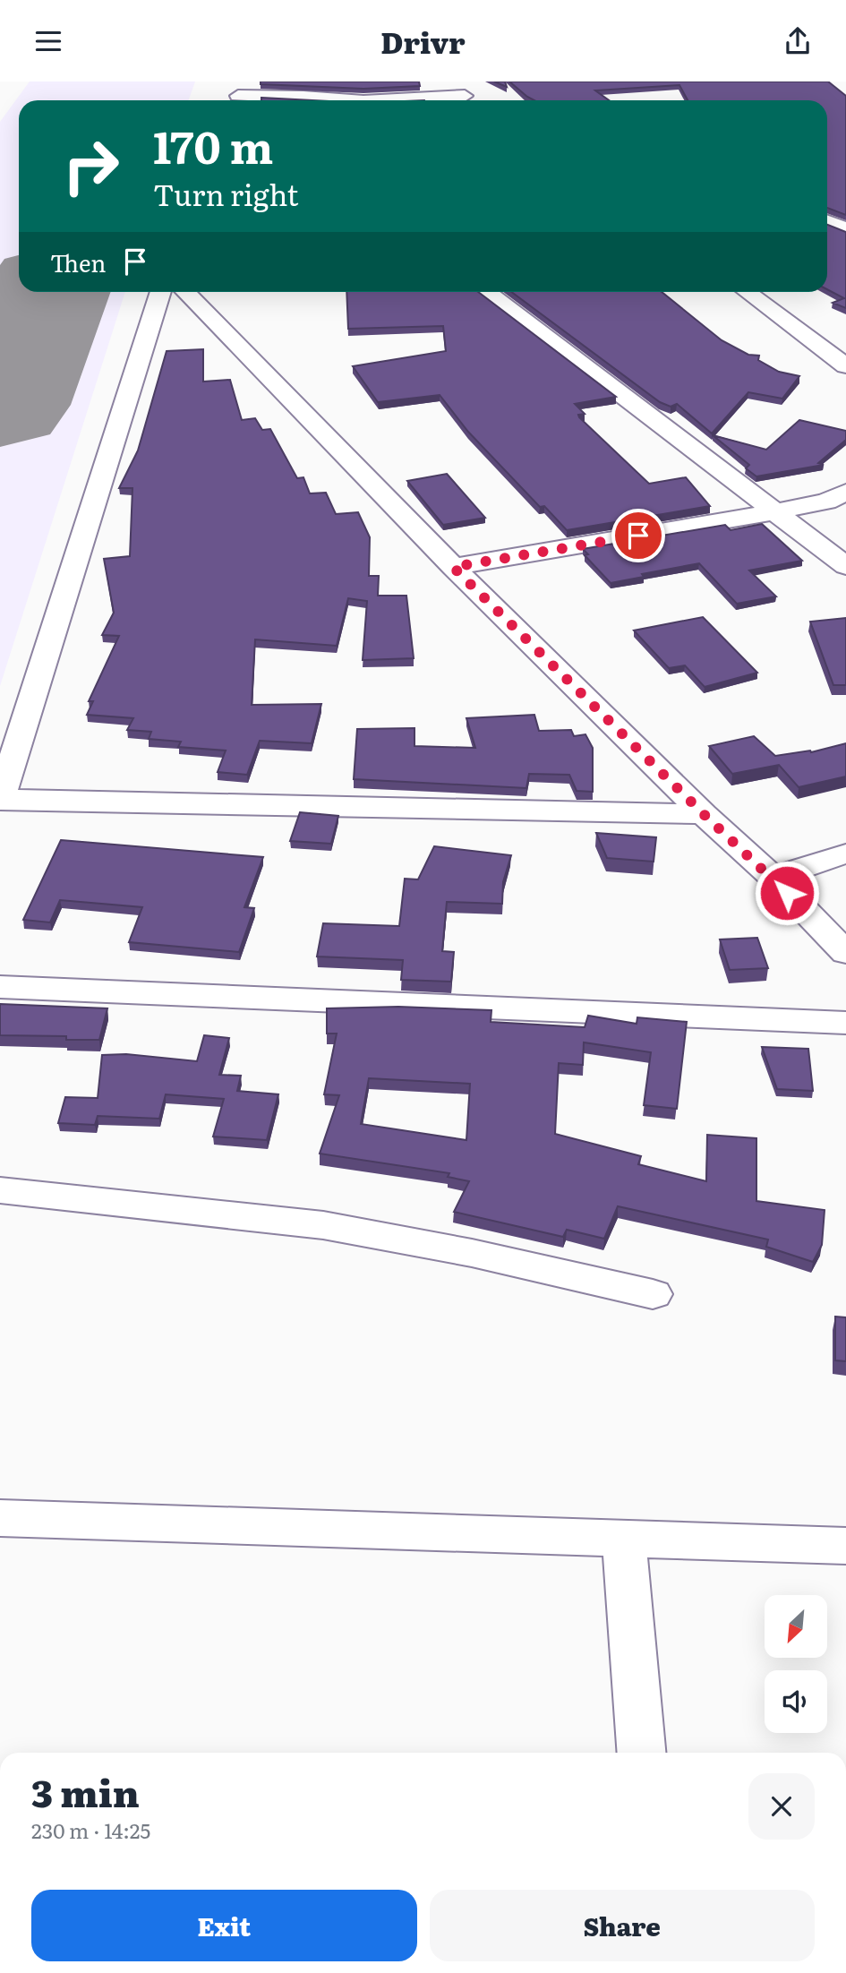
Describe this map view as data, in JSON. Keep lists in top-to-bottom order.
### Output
{
  "north": "bottom left",
  "page": {
    "header": "Drivr",
    "turn": ["170 m", "Turn right"],
    "then": "Then",
    "heading": ["3 min", "230 m · 14:25"],
    "buttons": ["Exit", "Share"]
  }
}
